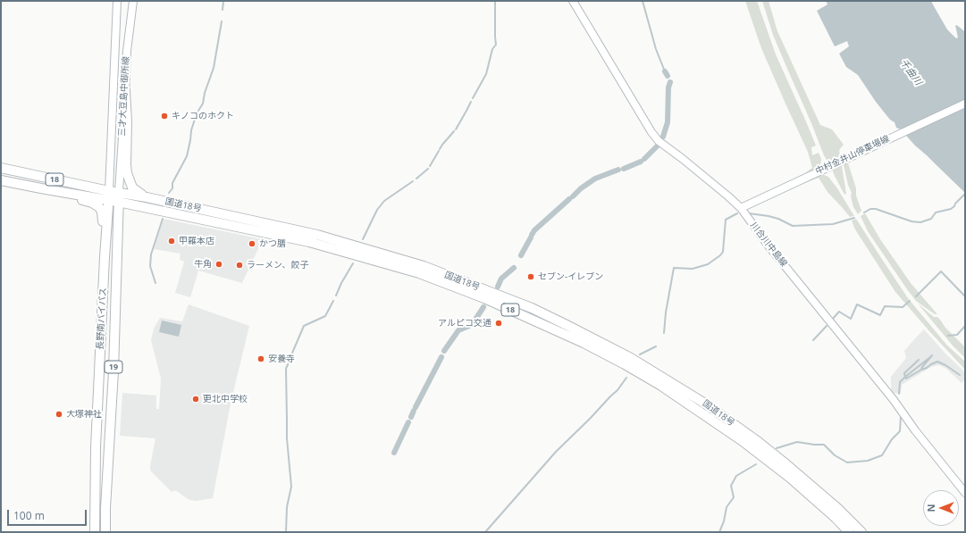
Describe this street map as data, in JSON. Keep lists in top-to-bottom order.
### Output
{
  "streets": {
    "highway": [
      "18",
      "国道18号",
      "長野南バイパス",
      "19"
    ],
    "main road": ["三才大豆島中御所線", "中村金井山停車場線", "川合川中島線"]
  },
  "crossings": [
    ["三才大豆島中御所線", "国道18号"],
    ["三才大豆島中御所線", "長野南バイパス"],
    ["中村金井山停車場線", "川合川中島線"],
    ["国道18号", "長野南バイパス"]
  ],
  "water": ["千曲川"],
  "places": [
    "キノコのホクト",
    "甲羅本店",
    "かつ膳",
    "牛角",
    "ラーメン、餃子",
    "セブン-イレブン",
    "アルピコ交通",
    "安養寺",
    "更北中学校",
    "大塚神社"
  ],
  "scale_bar": "100 m",
  "north": "left"
}
